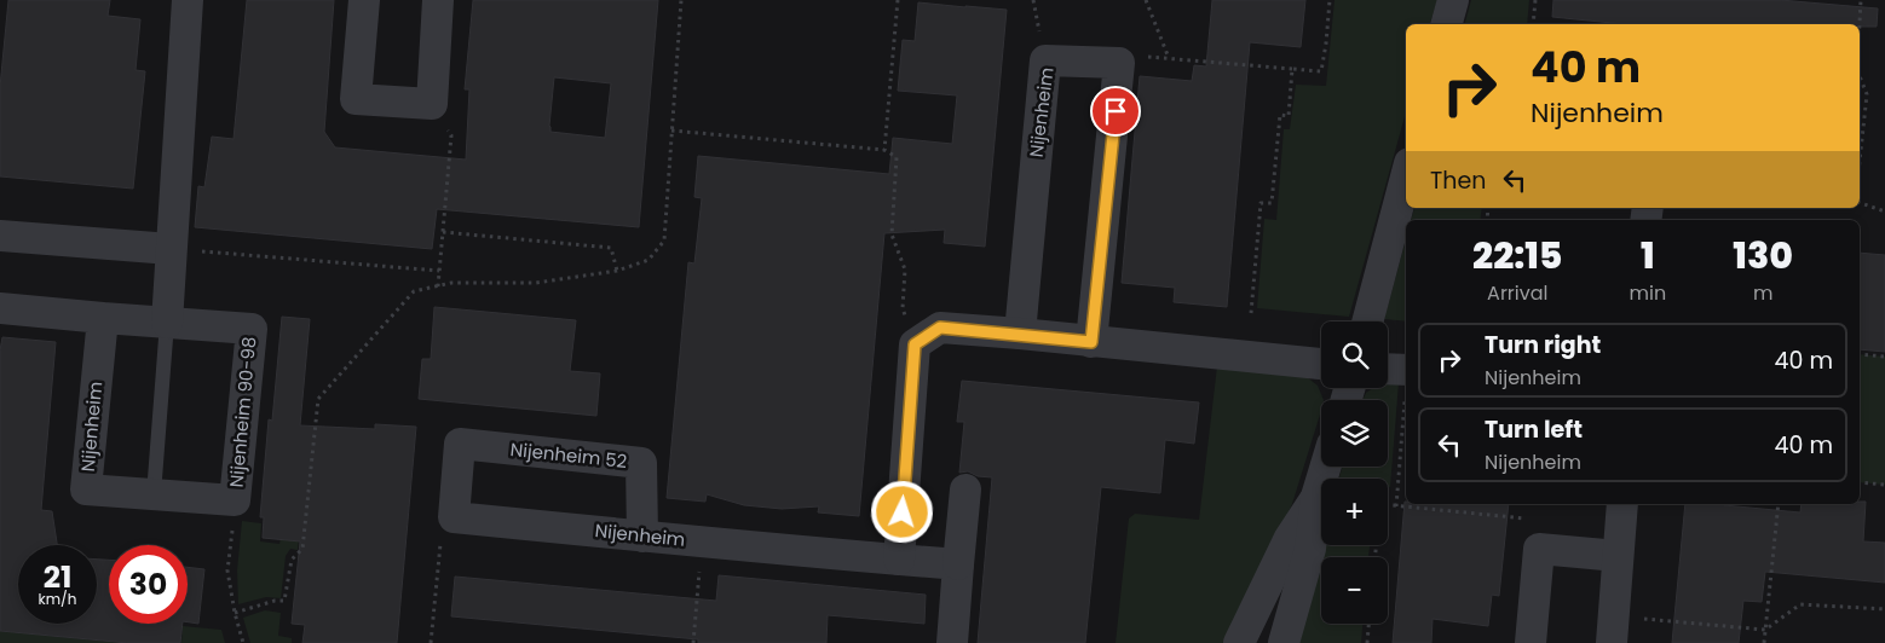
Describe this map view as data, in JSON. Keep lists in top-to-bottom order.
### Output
{
  "streets": {
    "street": ["Nijenheim", "Nijenheim 90-98", "Nijenheim 52"]
  },
  "crossings": [
    ["Nijenheim", "Nijenheim 90-98"],
    ["Nijenheim", "Nijenheim 52"]
  ],
  "page": {
    "turn": ["40 m", "Nijenheim"],
    "then": "Then",
    "eta": [
      "22:15",
      "Arrival",
      "1",
      "min",
      "130",
      "m"
    ],
    "map_buttons": ["+", "−"],
    "list": [
      {
        "name": "Turn right",
        "note": "Nijenheim",
        "value": "40 m"
      },
      {
        "name": "Turn left",
        "note": "Nijenheim",
        "value": "40 m"
      }
    ],
    "speed": "21 km/h",
    "limit": "30"
  }
}
